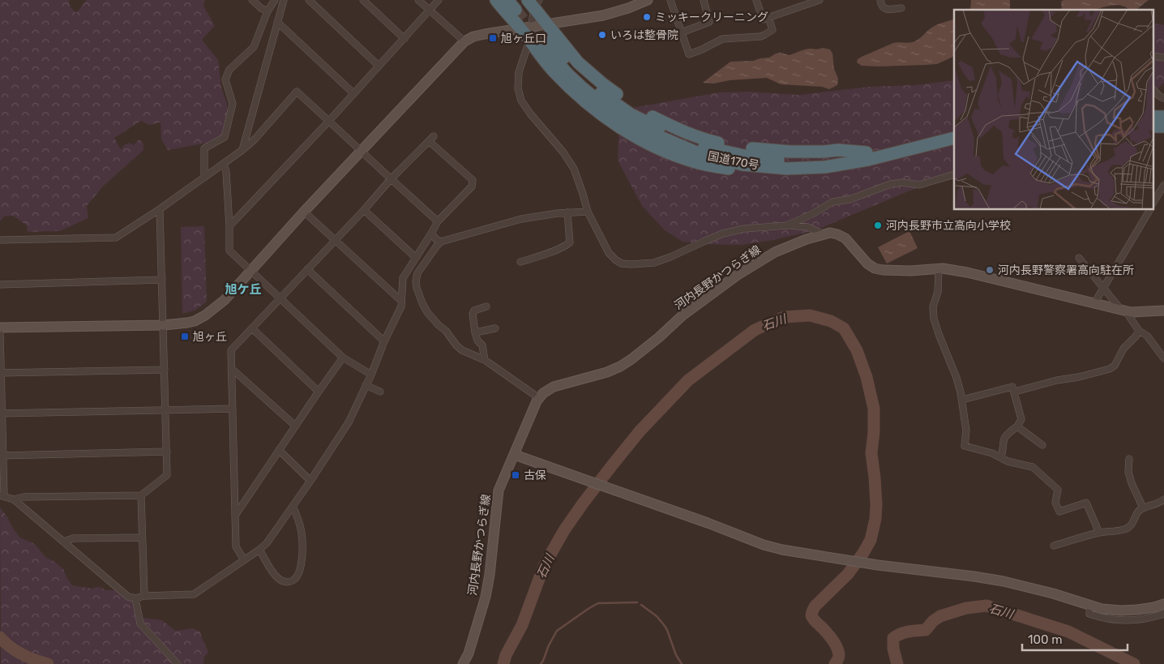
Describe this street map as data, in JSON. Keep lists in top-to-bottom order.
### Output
{
  "streets": {
    "highway": ["国道170号"],
    "street": ["河内長野かつらぎ線"]
  },
  "districts": ["旭ケ丘"],
  "water": ["石川"],
  "places": {
    "other": [
      "ミッキークリーニング",
      "いろは整骨院",
      "河内長野市立高向小学校",
      "河内長野警察署高向駐在所"
    ],
    "transit": ["旭ヶ丘口", "旭ヶ丘", "古保"]
  },
  "scale_bar": "100 m"
}
